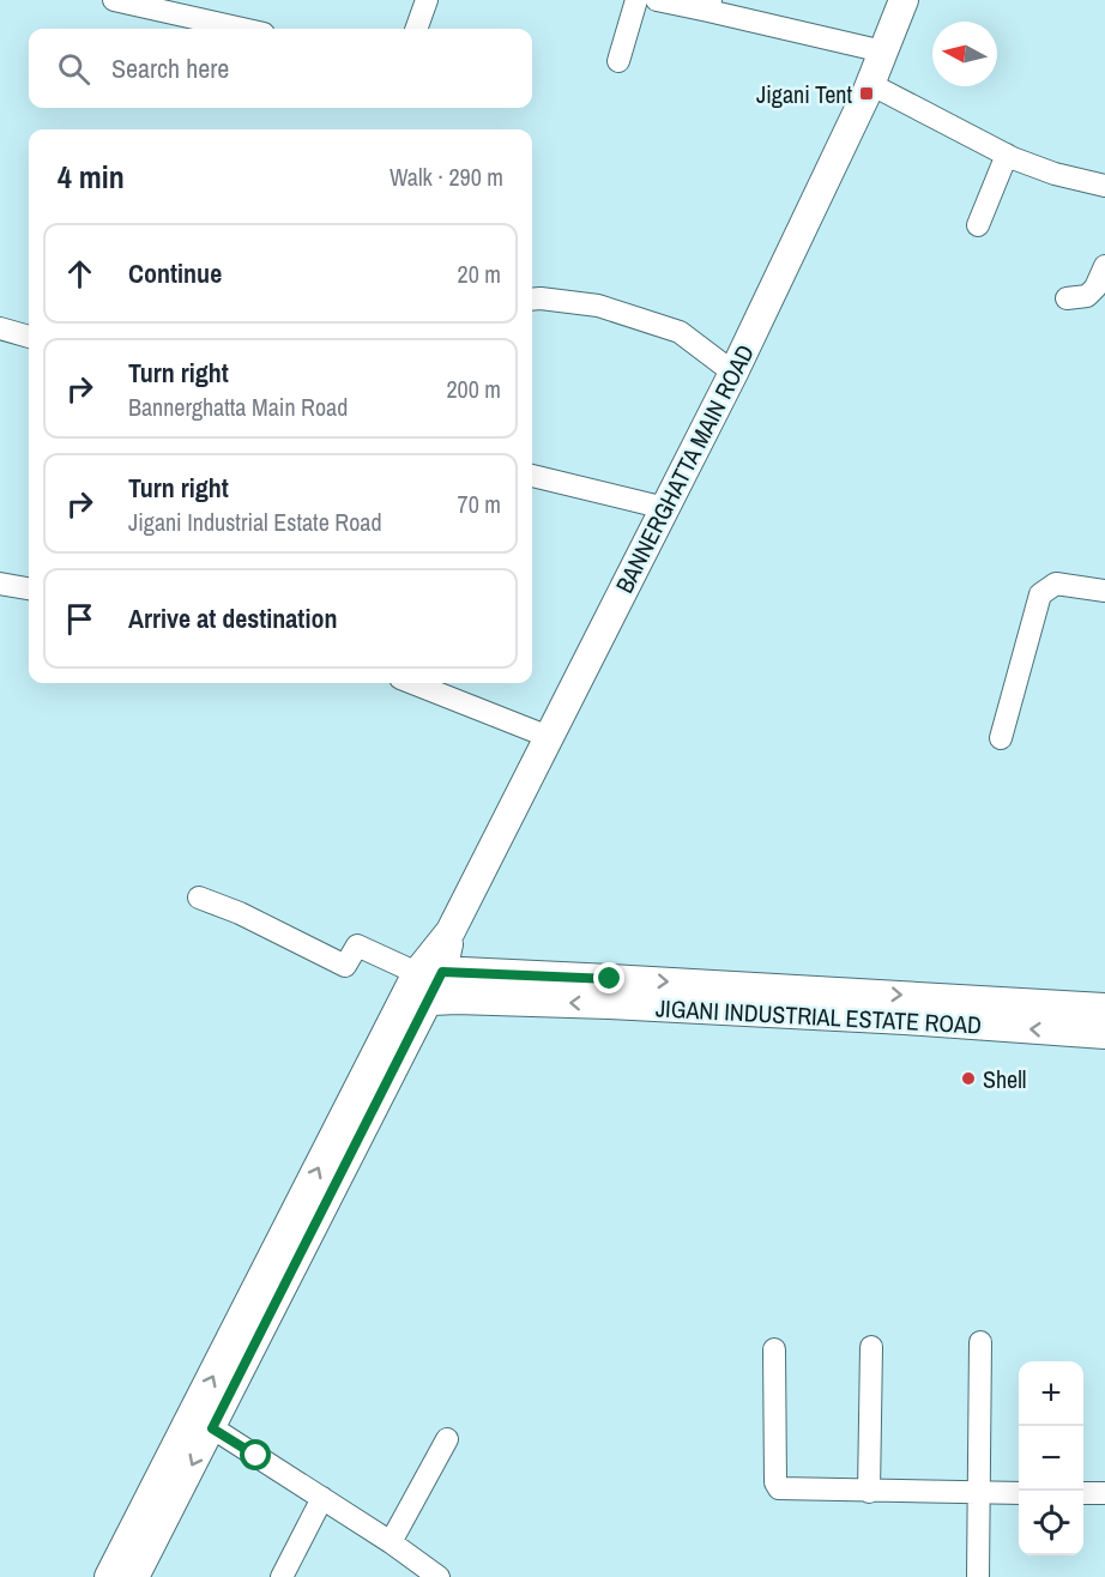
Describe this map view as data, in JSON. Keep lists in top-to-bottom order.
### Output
{
  "streets": {
    "main road": ["BANNERGHATTA MAIN ROAD", "JIGANI INDUSTRIAL ESTATE ROAD"]
  },
  "crossings": [
    ["BANNERGHATTA MAIN ROAD", "JIGANI INDUSTRIAL ESTATE ROAD"]
  ],
  "places": {
    "transit": ["Jigani Tent"],
    "other": ["Shell"]
  },
  "north": "left",
  "page": {
    "search": "Search here",
    "heading": ["4 min", "Walk · 290 m"],
    "list": [
      ["Continue", "20 m"],
      ["Turn right", "Bannerghatta Main Road", "200 m"],
      ["Turn right", "Jigani Industrial Estate Road", "70 m"],
      "Arrive at destination"
    ],
    "map_buttons": ["+", "−"]
  }
}
